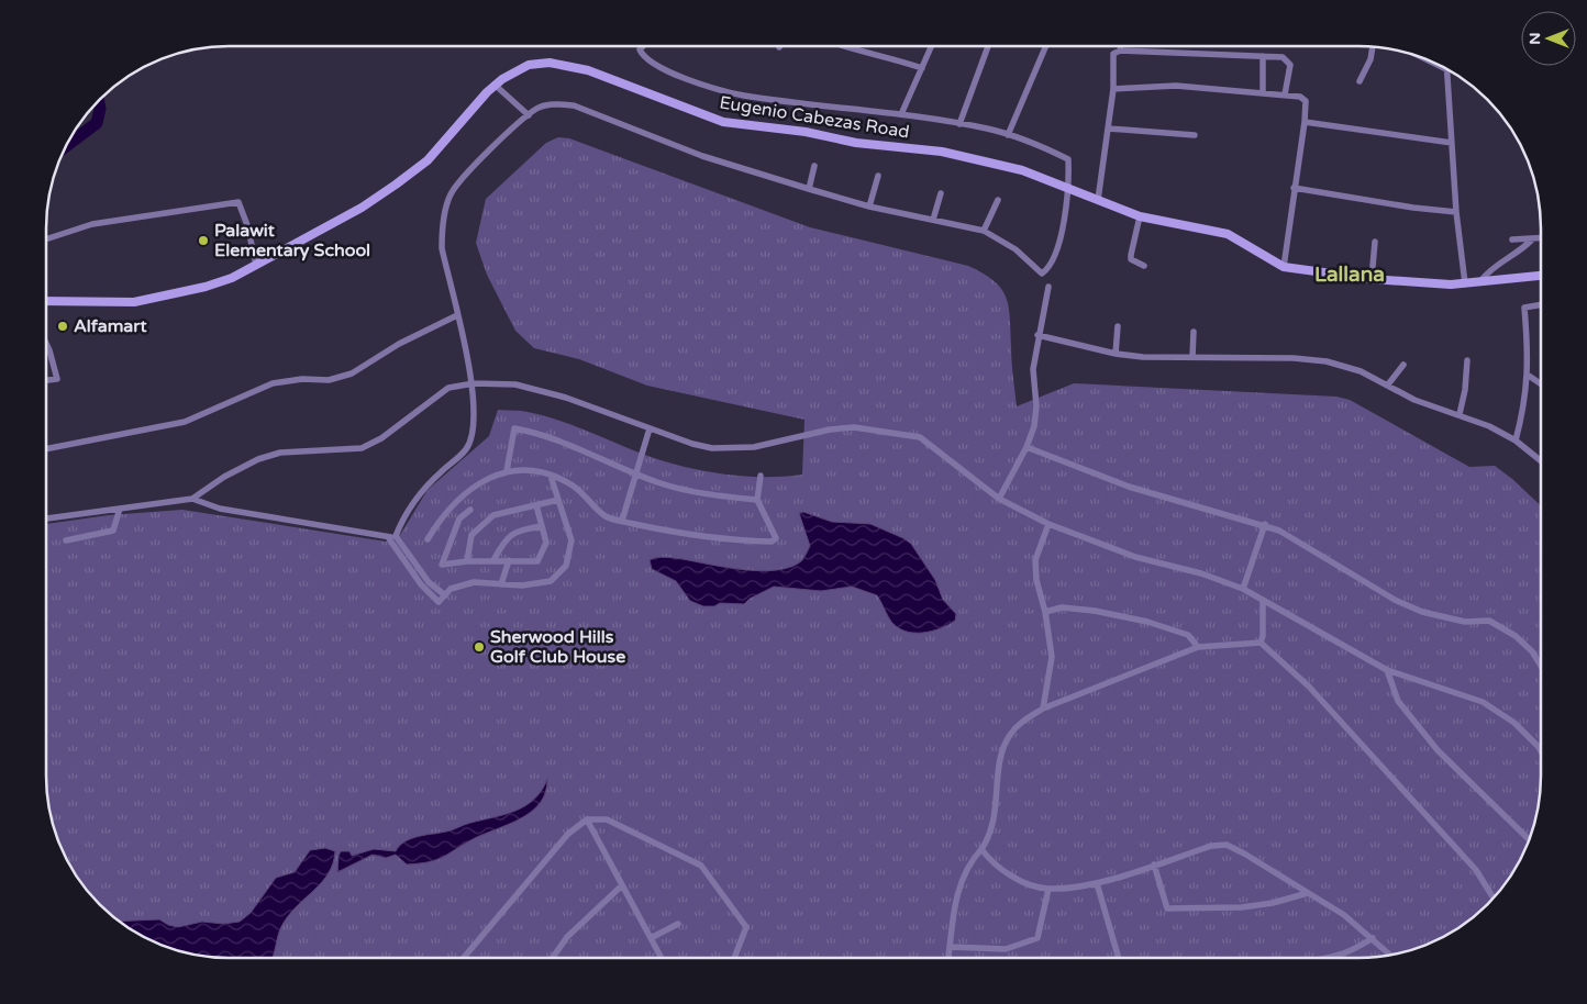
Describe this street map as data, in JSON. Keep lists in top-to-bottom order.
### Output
{
  "streets": {
    "street": ["Eugenio Cabezas Road"]
  },
  "districts": ["Lallana"],
  "places": ["Palawit Elementary School", "Alfamart", "Sherwood Hills Golf Club House"],
  "north": "left"
}
